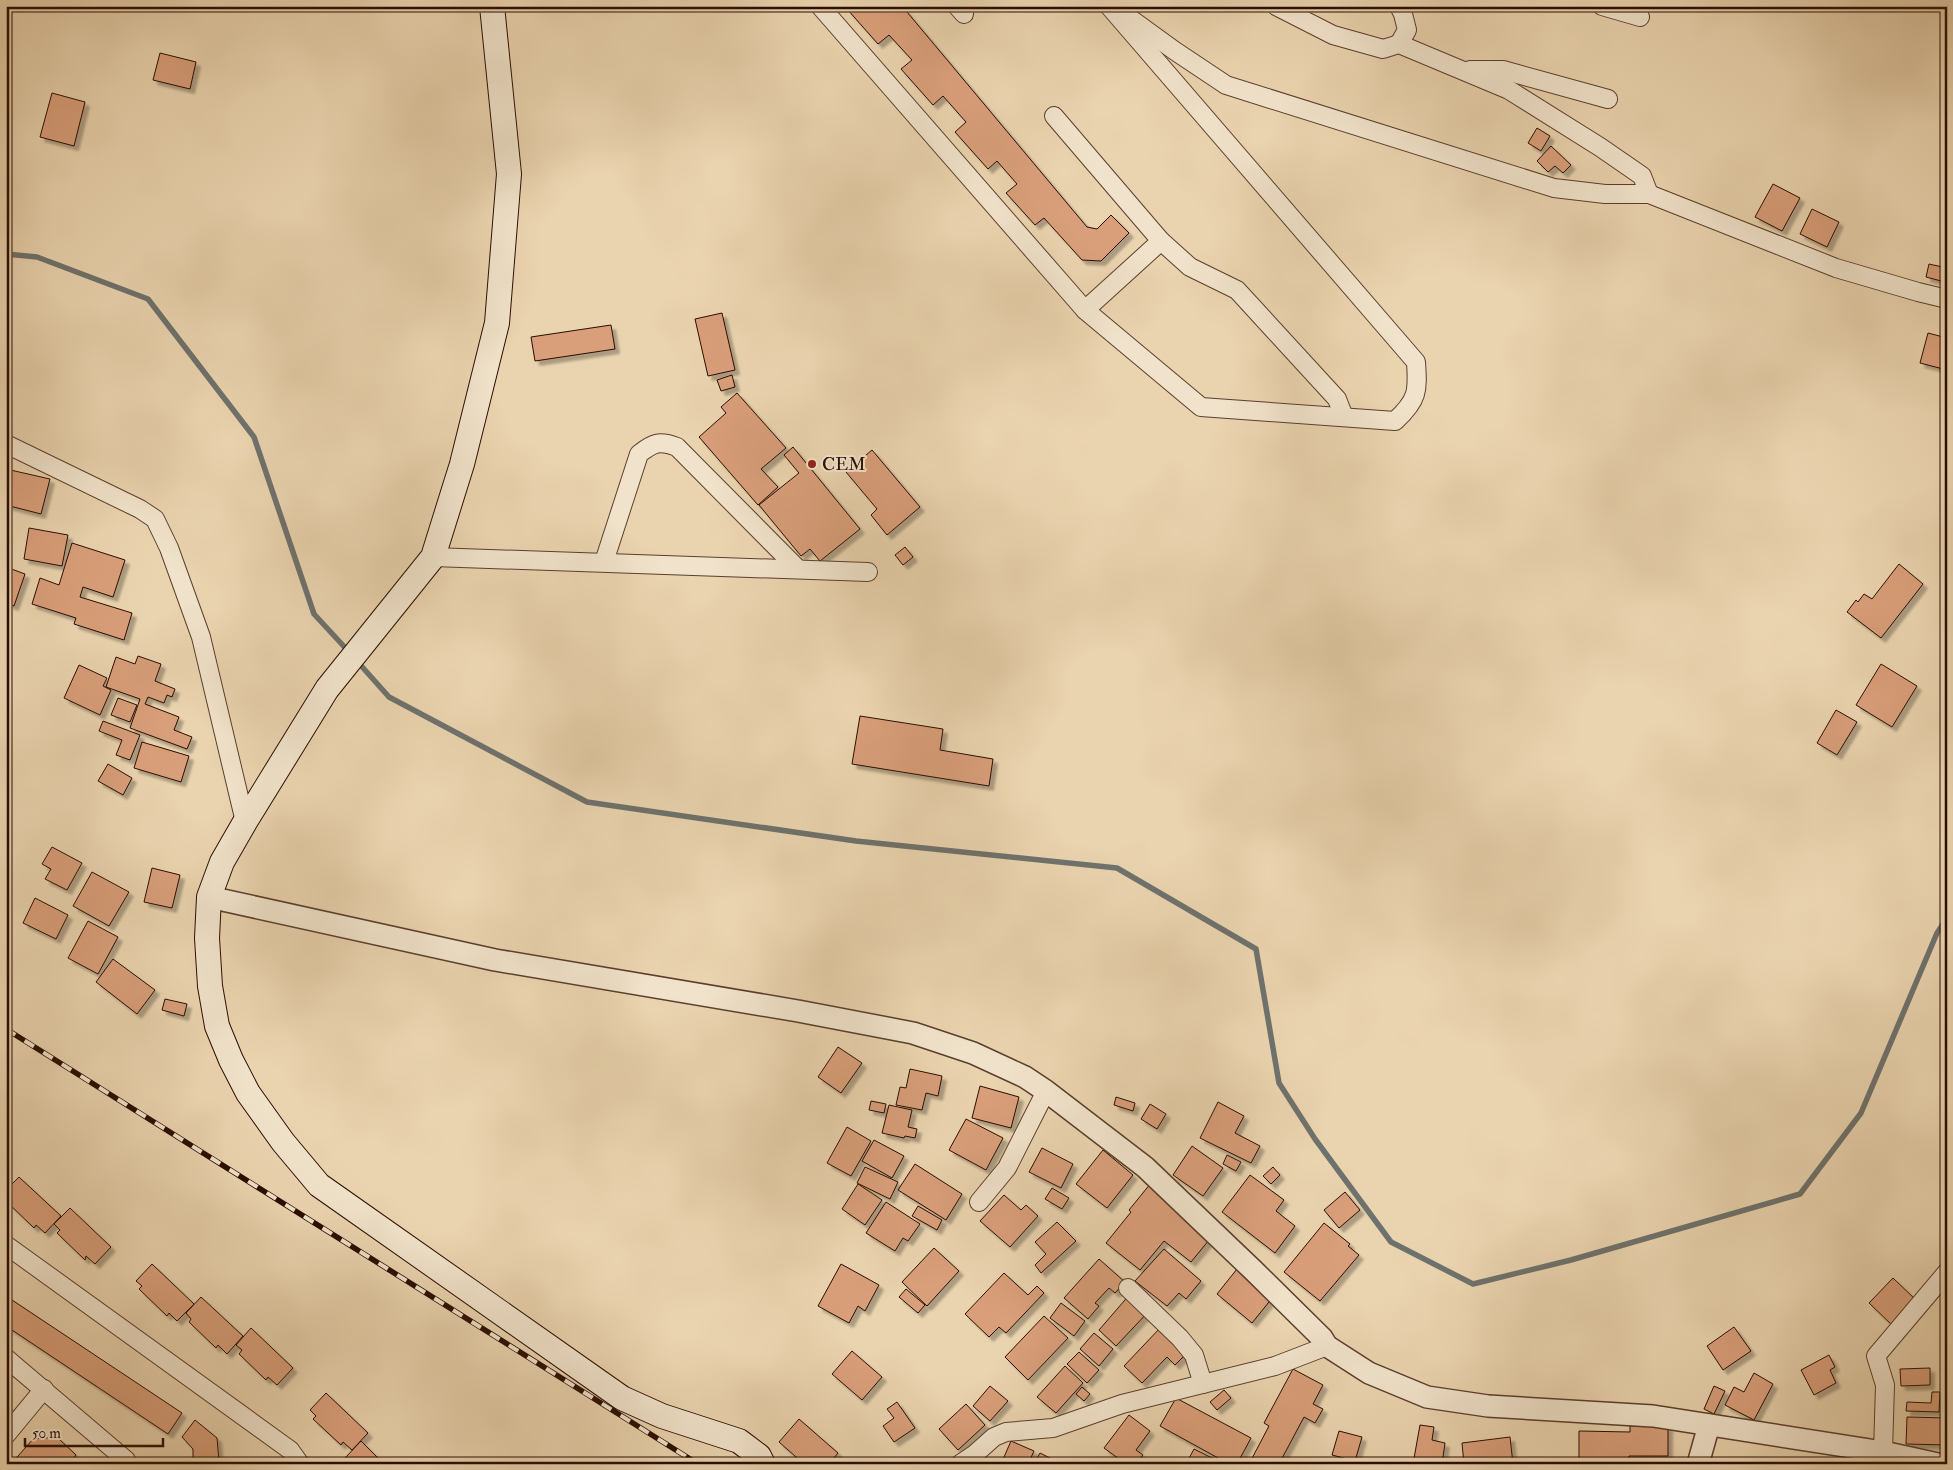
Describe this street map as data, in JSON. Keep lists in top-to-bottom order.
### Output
{
  "places": ["CEM"],
  "scale_bar": "50 m"
}
